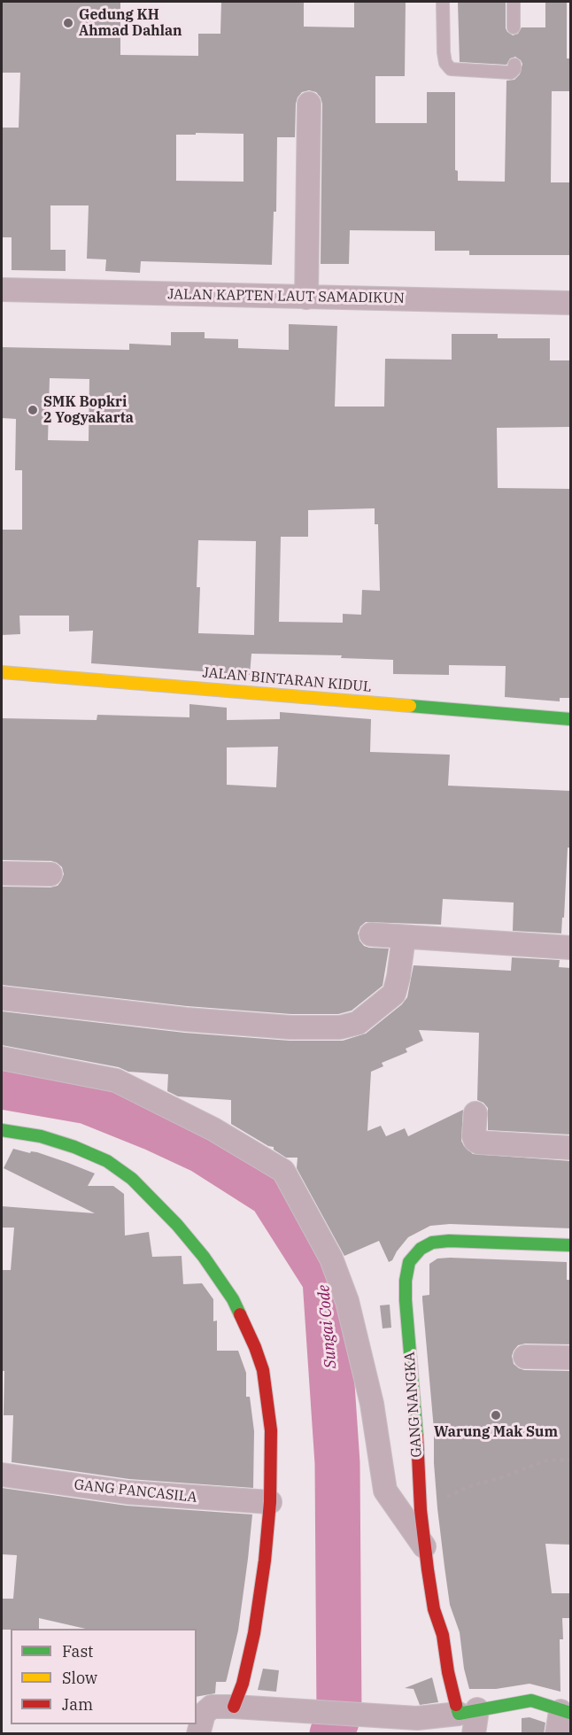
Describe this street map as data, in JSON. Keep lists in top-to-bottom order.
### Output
{
  "streets": {
    "street": [
      "JALAN KAPTEN LAUT SAMADIKUN",
      "JALAN BINTARAN KIDUL",
      "GANG NANGKA",
      "GANG PANCASILA"
    ]
  },
  "water": ["Sungai Code"],
  "places": ["Gedung KH Ahmad Dahlan", "SMK Bopkri 2 Yogyakarta", "Warung Mak Sum"],
  "legend": ["Fast", "Slow", "Jam"]
}
